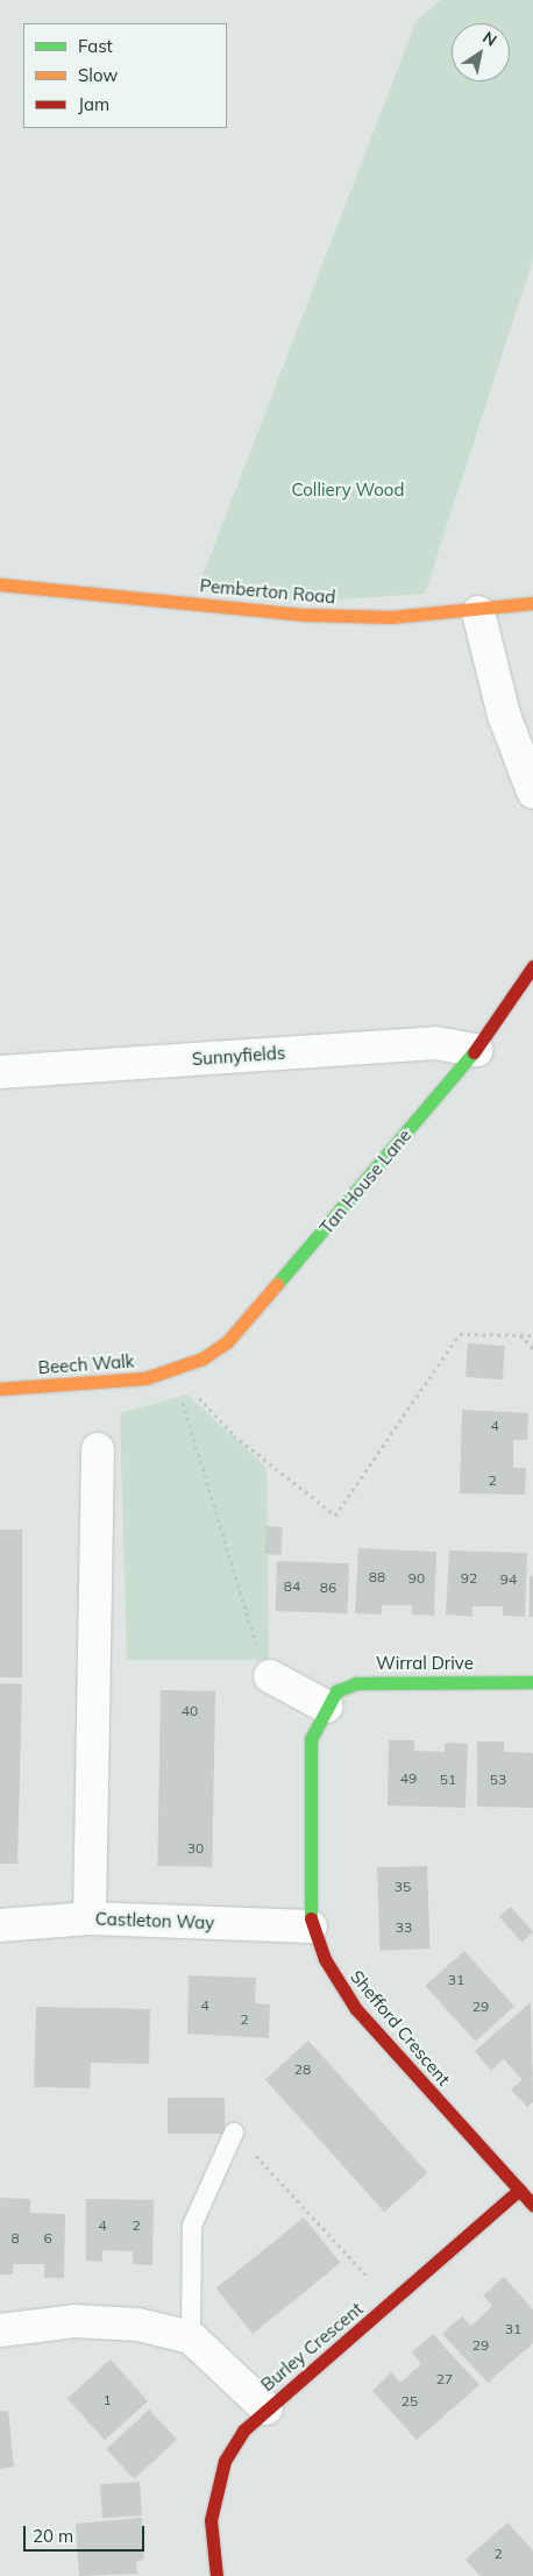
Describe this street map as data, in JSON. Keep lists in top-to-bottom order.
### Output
{
  "streets": {
    "street": [
      "Pemberton Road",
      "Sunnyfields",
      "Tan House Lane",
      "Beech Walk",
      "Wirral Drive",
      "Castleton Way",
      "Shefford Crescent",
      "Burley Crescent"
    ]
  },
  "crossings": [
    ["Sunnyfields", "Tan House Lane"],
    ["Tan House Lane", "Beech Walk"],
    ["Wirral Drive", "Shefford Crescent"],
    ["Castleton Way", "Shefford Crescent"],
    ["Shefford Crescent", "Burley Crescent"]
  ],
  "parks": ["Colliery Wood"],
  "house_numbers": [
    "4",
    "2",
    "88",
    "90",
    "92",
    "94",
    "84",
    "86",
    "40",
    "49",
    "51",
    "53",
    "30",
    "35",
    "33",
    "31",
    "4",
    "29",
    "2",
    "28",
    "4",
    "2",
    "8",
    "6",
    "31",
    "29",
    "27",
    "1",
    "25",
    "2"
  ],
  "legend": ["Fast", "Slow", "Jam"],
  "scale_bar": "20 m",
  "north": "top right"
}
